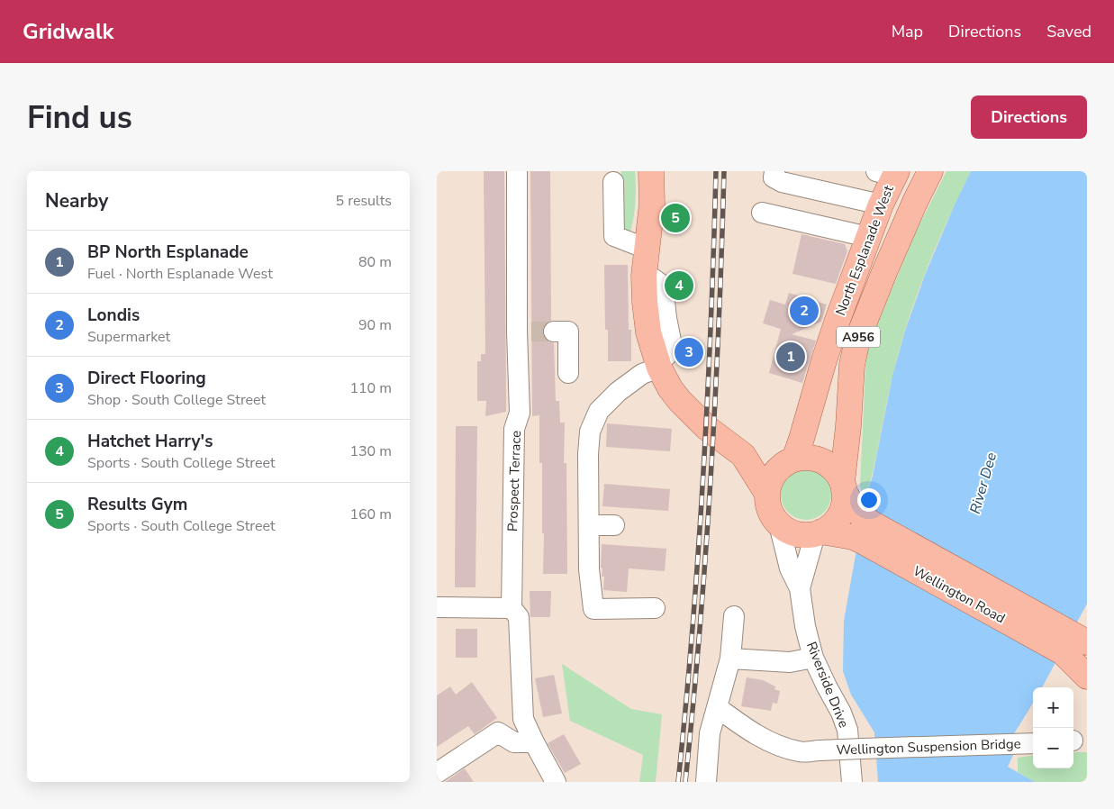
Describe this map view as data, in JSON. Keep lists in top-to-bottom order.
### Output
{
  "streets": {
    "main road": ["North Esplanade West", "A956", "Wellington Road"],
    "street": ["Prospect Terrace", "Riverside Drive", "Wellington Suspension Bridge"]
  },
  "crossings": [
    ["North Esplanade West", "A956"],
    ["North Esplanade West", "Wellington Road"],
    ["A956", "Wellington Road"]
  ],
  "water": ["River Dee"],
  "page": {
    "header": "Gridwalk",
    "nav": ["Map", "Directions", "Saved"],
    "buttons": "Directions",
    "title": "Find us",
    "heading": ["Nearby", "5 results"],
    "pins": [
      "5",
      "4",
      "2",
      "3",
      "1"
    ],
    "list": [
      {
        "mark": "1",
        "name": "BP North Esplanade",
        "note": "Fuel · North Esplanade West",
        "value": "80 m"
      },
      {
        "mark": "2",
        "name": "Londis",
        "note": "Supermarket",
        "value": "90 m"
      },
      {
        "mark": "3",
        "name": "Direct Flooring",
        "note": "Shop · South College Street",
        "value": "110 m"
      },
      {
        "mark": "4",
        "name": "Hatchet Harry's",
        "note": "Sports · South College Street",
        "value": "130 m"
      },
      {
        "mark": "5",
        "name": "Results Gym",
        "note": "Sports · South College Street",
        "value": "160 m"
      }
    ],
    "map_buttons": ["+", "−"]
  }
}
